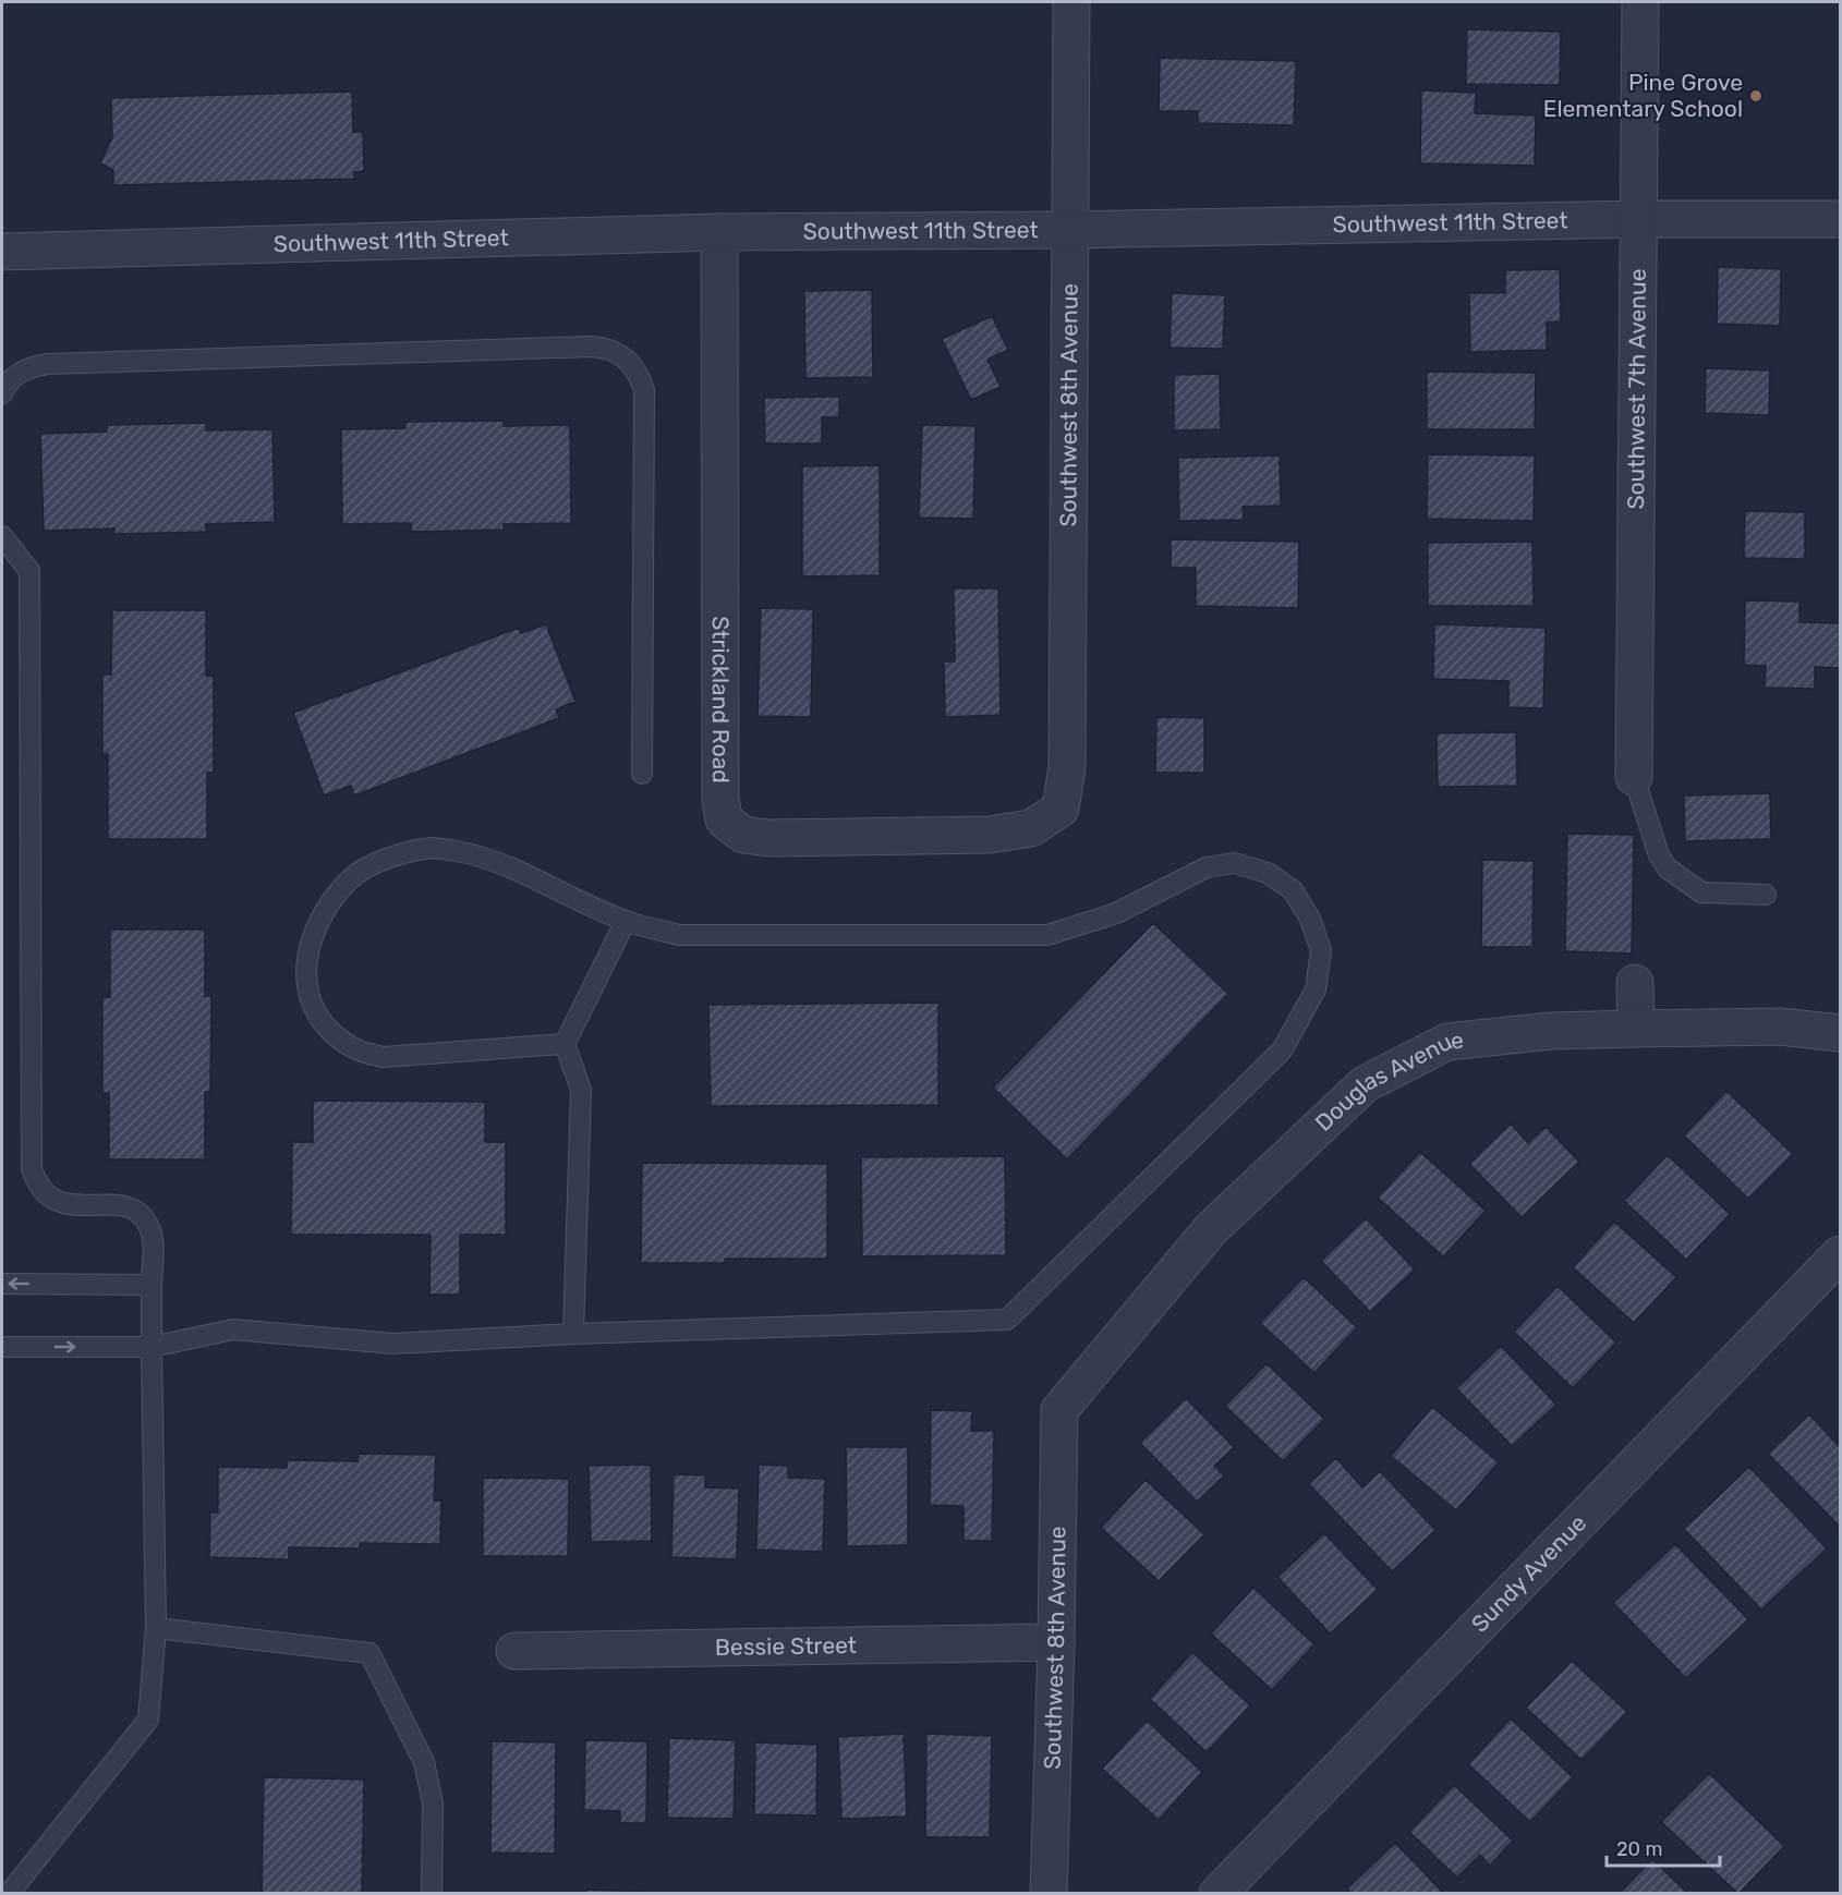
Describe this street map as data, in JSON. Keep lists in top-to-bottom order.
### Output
{
  "streets": {
    "street": [
      "Southwest 11th Street",
      "Southwest 7th Avenue",
      "Southwest 8th Avenue",
      "Strickland Road",
      "Douglas Avenue",
      "Sundy Avenue",
      "Bessie Street"
    ]
  },
  "crossings": [
    ["Southwest 11th Street", "Southwest 7th Avenue"],
    ["Southwest 11th Street", "Southwest 8th Avenue"],
    ["Southwest 11th Street", "Strickland Road"],
    ["Southwest 8th Avenue", "Strickland Road"],
    ["Southwest 8th Avenue", "Douglas Avenue"],
    ["Southwest 8th Avenue", "Bessie Street"]
  ],
  "places": ["Pine Grove Elementary School"],
  "scale_bar": "20 m"
}
